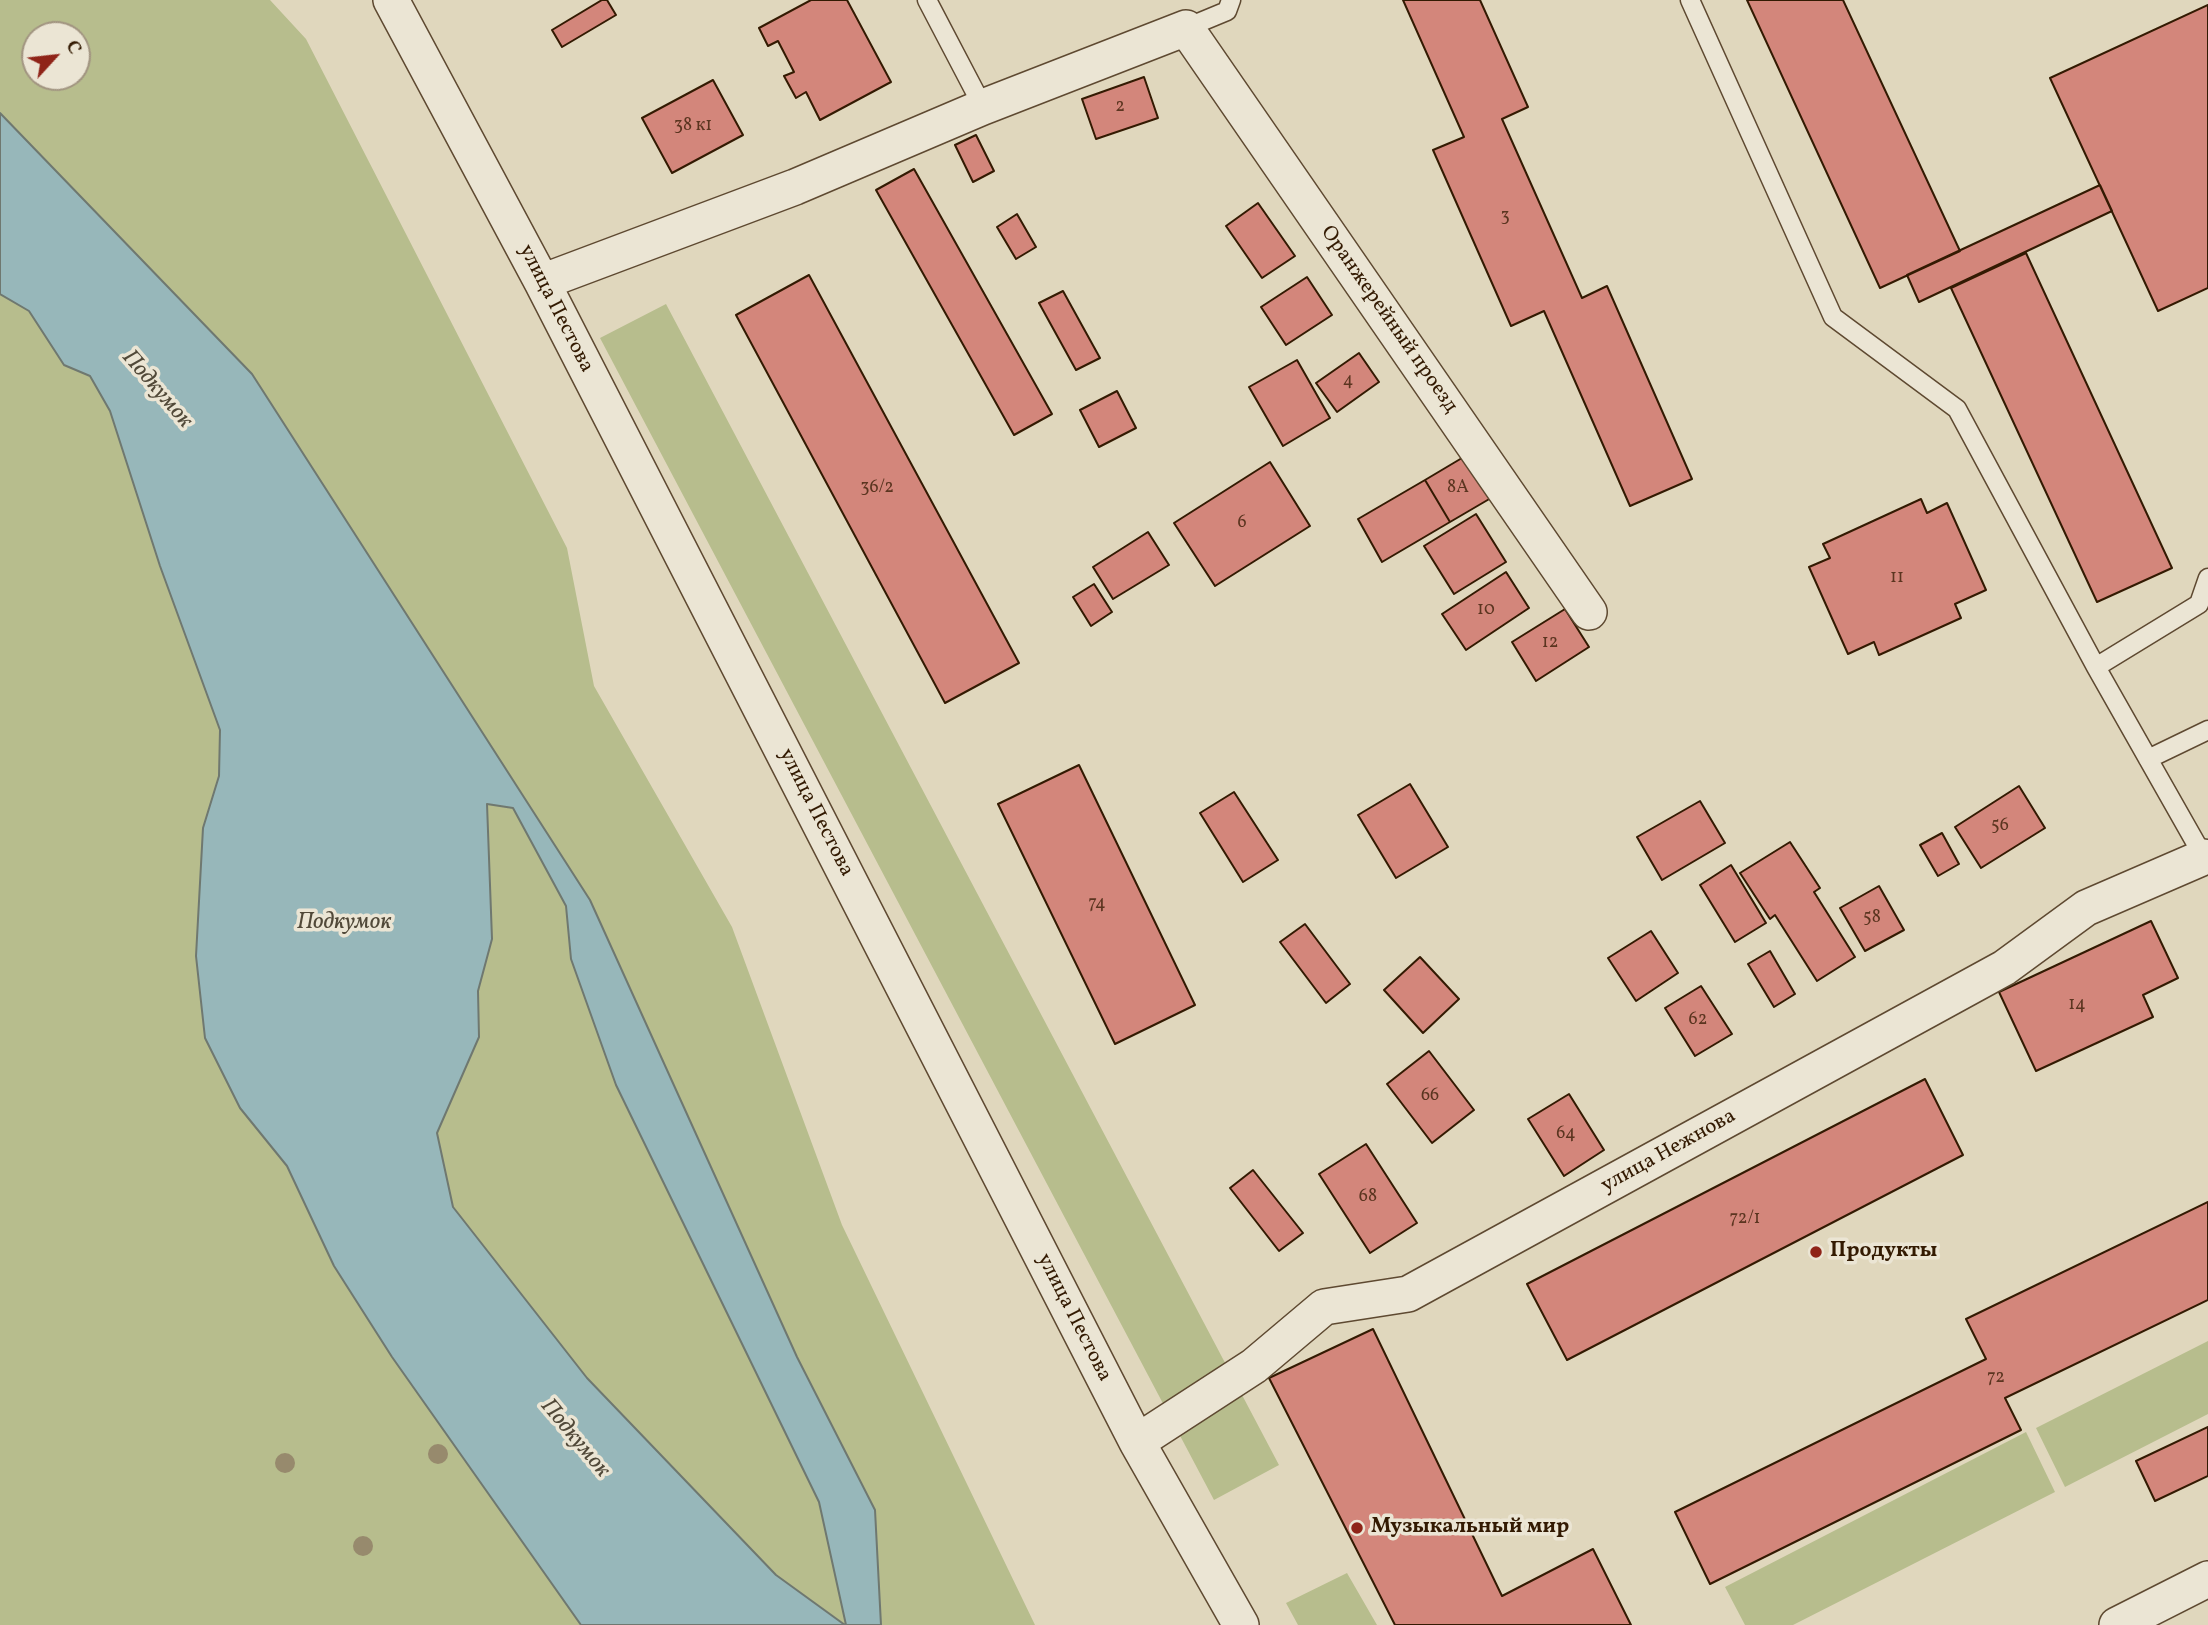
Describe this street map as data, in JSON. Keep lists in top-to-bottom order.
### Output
{
  "streets": {
    "street": ["улица Пестова", "Оранжерейный проезд", "улица Нежнова"]
  },
  "crossings": [
    ["улица Пестова", "улица Нежнова"]
  ],
  "water": ["Подкумок"],
  "places": ["Продукты", "Музыкальный мир"],
  "house_numbers": [
    "2",
    "38 к1",
    "3",
    "4",
    "36/2",
    "8А",
    "6",
    "11",
    "10",
    "12",
    "56",
    "74",
    "58",
    "14",
    "62",
    "66",
    "64",
    "68",
    "72/1",
    "72"
  ],
  "north": "top right"
}
